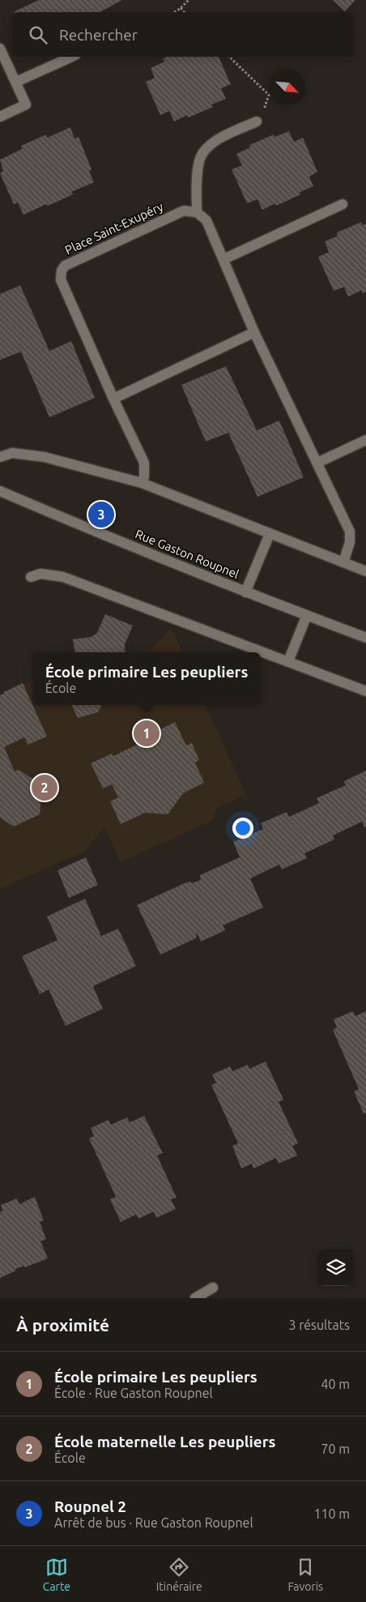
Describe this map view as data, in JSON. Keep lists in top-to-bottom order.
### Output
{
  "streets": {
    "street": ["Place Saint-Exupéry", "Rue Gaston Roupnel"]
  },
  "north": "bottom right",
  "page": {
    "search": "Rechercher",
    "pins": ["3", "1", "2"],
    "popup": ["École primaire Les peupliers", "École"],
    "heading": ["À proximité", "3 résultats"],
    "list": [
      {
        "mark": "1",
        "name": "École primaire Les peupliers",
        "note": "École · Rue Gaston Roupnel",
        "value": "40 m"
      },
      {
        "mark": "2",
        "name": "École maternelle Les peupliers",
        "note": "École",
        "value": "70 m"
      },
      {
        "mark": "3",
        "name": "Roupnel 2",
        "note": "Arrêt de bus · Rue Gaston Roupnel",
        "value": "110 m"
      }
    ],
    "nav": ["Carte", "Itinéraire", "Favoris"]
  }
}
